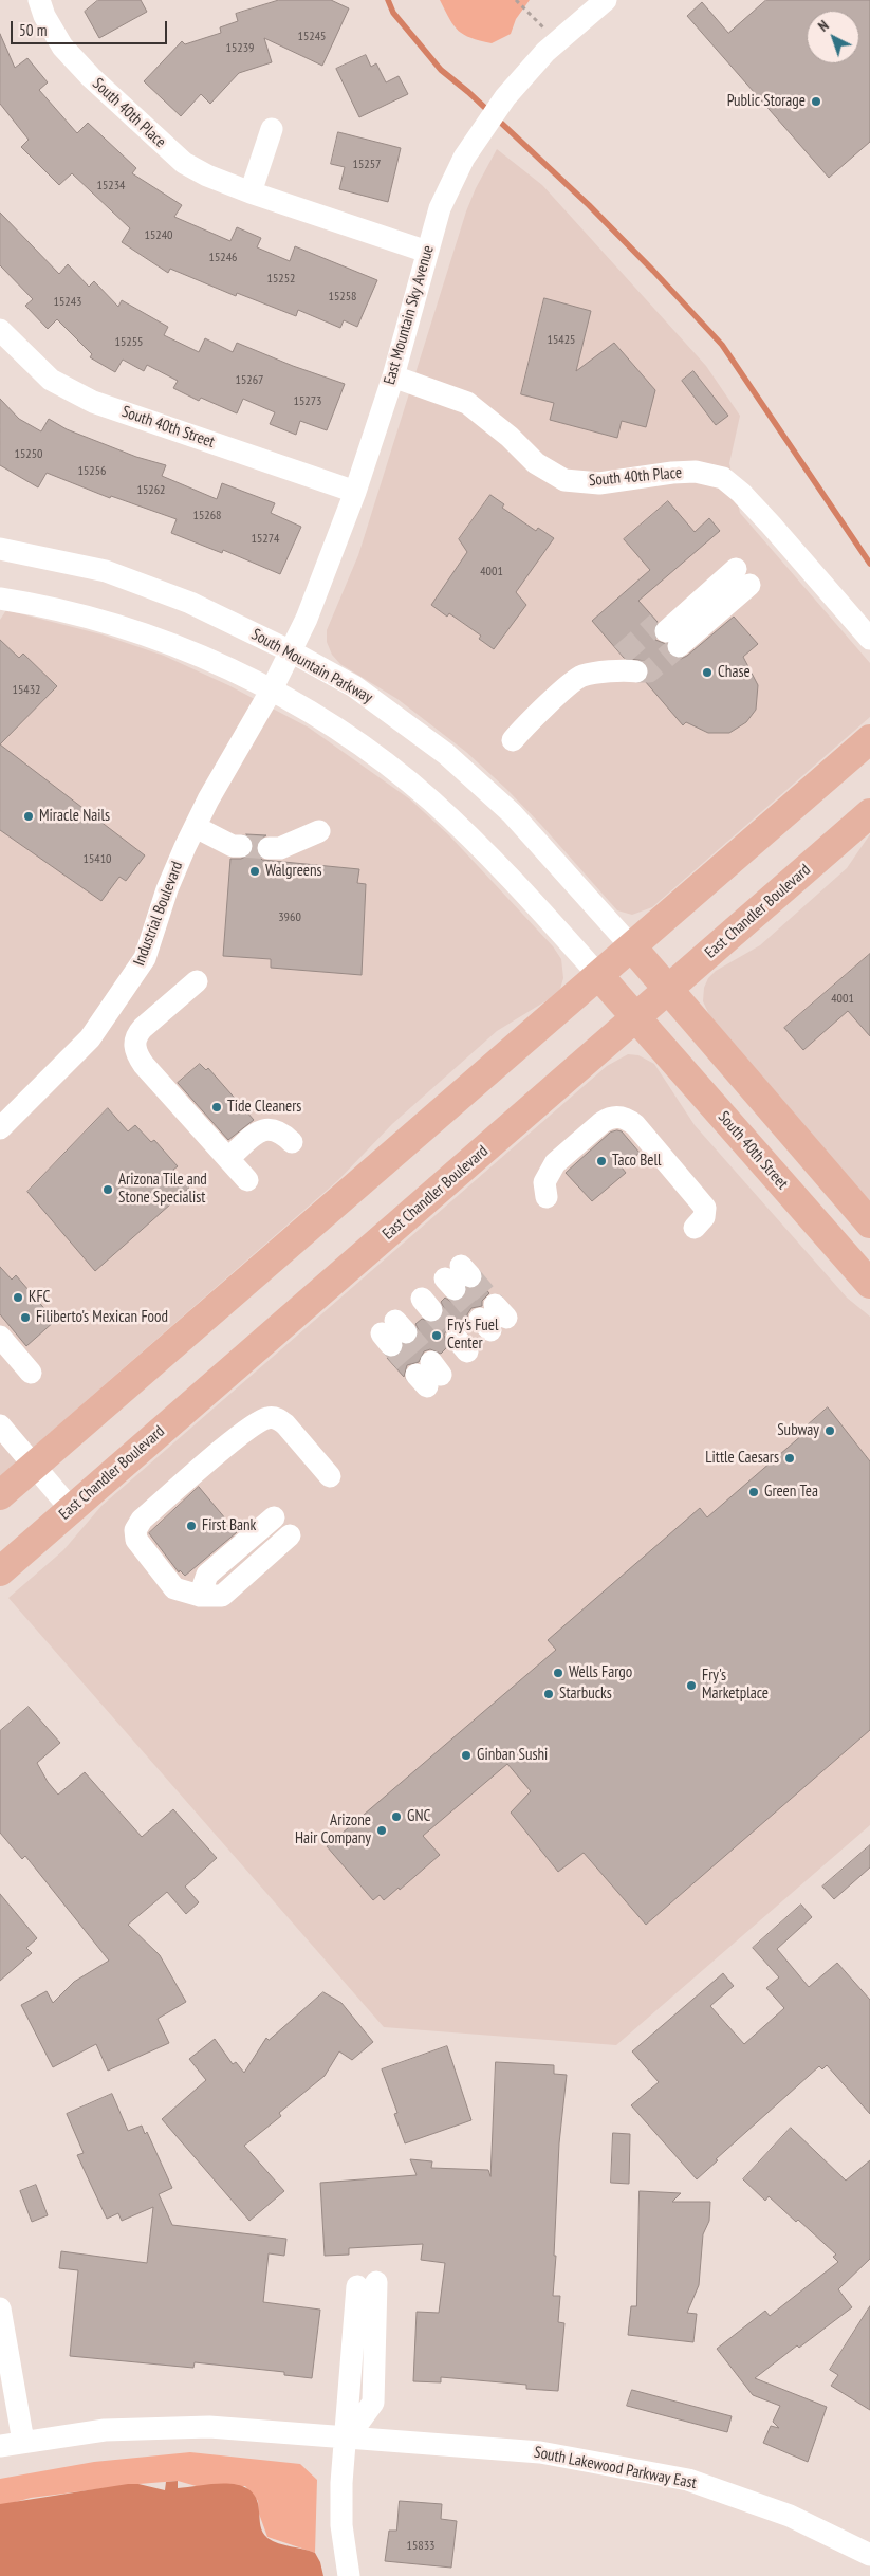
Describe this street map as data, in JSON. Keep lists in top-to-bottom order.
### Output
{
  "streets": {
    "main road": ["South 40th Street", "East Chandler Boulevard"],
    "street": [
      "South 40th Place",
      "East Mountain Sky Avenue",
      "South Mountain Parkway",
      "Industrial Boulevard",
      "South Lakewood Parkway East"
    ]
  },
  "crossings": [
    ["South 40th Place", "East Mountain Sky Avenue"],
    ["East Mountain Sky Avenue", "South 40th Street"],
    ["East Mountain Sky Avenue", "South Mountain Parkway"],
    ["East Mountain Sky Avenue", "Industrial Boulevard"],
    ["South 40th Street", "East Chandler Boulevard"]
  ],
  "places": [
    "Public Storage",
    "Chase",
    "Miracle Nails",
    "Walgreens",
    "Tide Cleaners",
    "Taco Bell",
    "Arizona Tile and Stone Specialist",
    "KFC",
    "Filiberto's Mexican Food",
    "Fry's Fuel Center",
    "Subway",
    "Little Caesars",
    "Green Tea",
    "First Bank",
    "Wells Fargo",
    "Fry's Marketplace",
    "Starbucks",
    "Ginban Sushi",
    "GNC",
    "Arizone Hair Company"
  ],
  "house_numbers": [
    "15245",
    "15239",
    "15257",
    "15234",
    "15240",
    "15246",
    "15252",
    "15258",
    "15243",
    "15425",
    "15255",
    "15267",
    "15273",
    "15250",
    "15256",
    "15262",
    "15268",
    "15274",
    "4001",
    "15432",
    "15410",
    "3960",
    "4001",
    "15833"
  ],
  "scale_bar": "50 m",
  "north": "top left"
}
